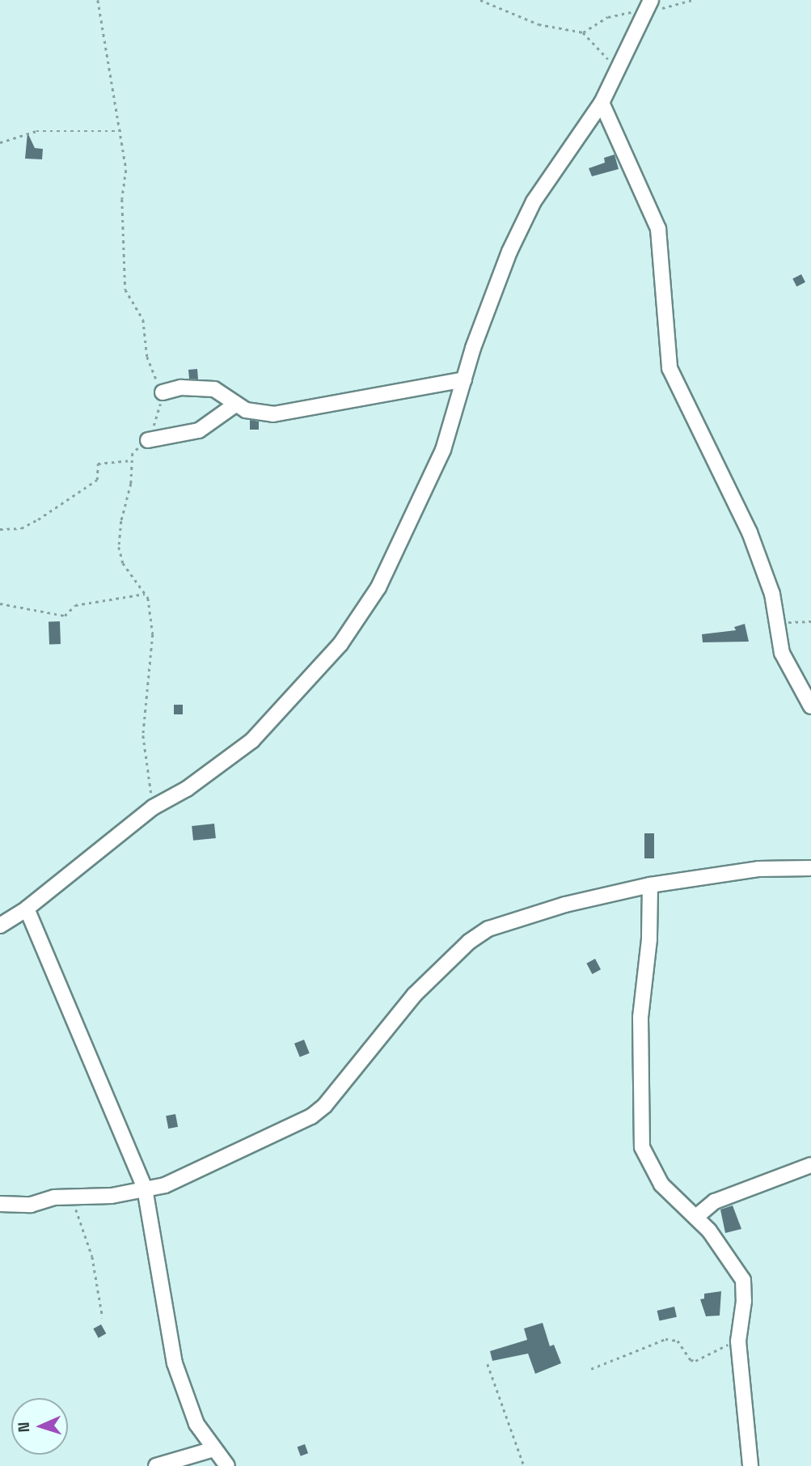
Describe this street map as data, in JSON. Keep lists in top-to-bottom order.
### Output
{
  "north": "left"
}
